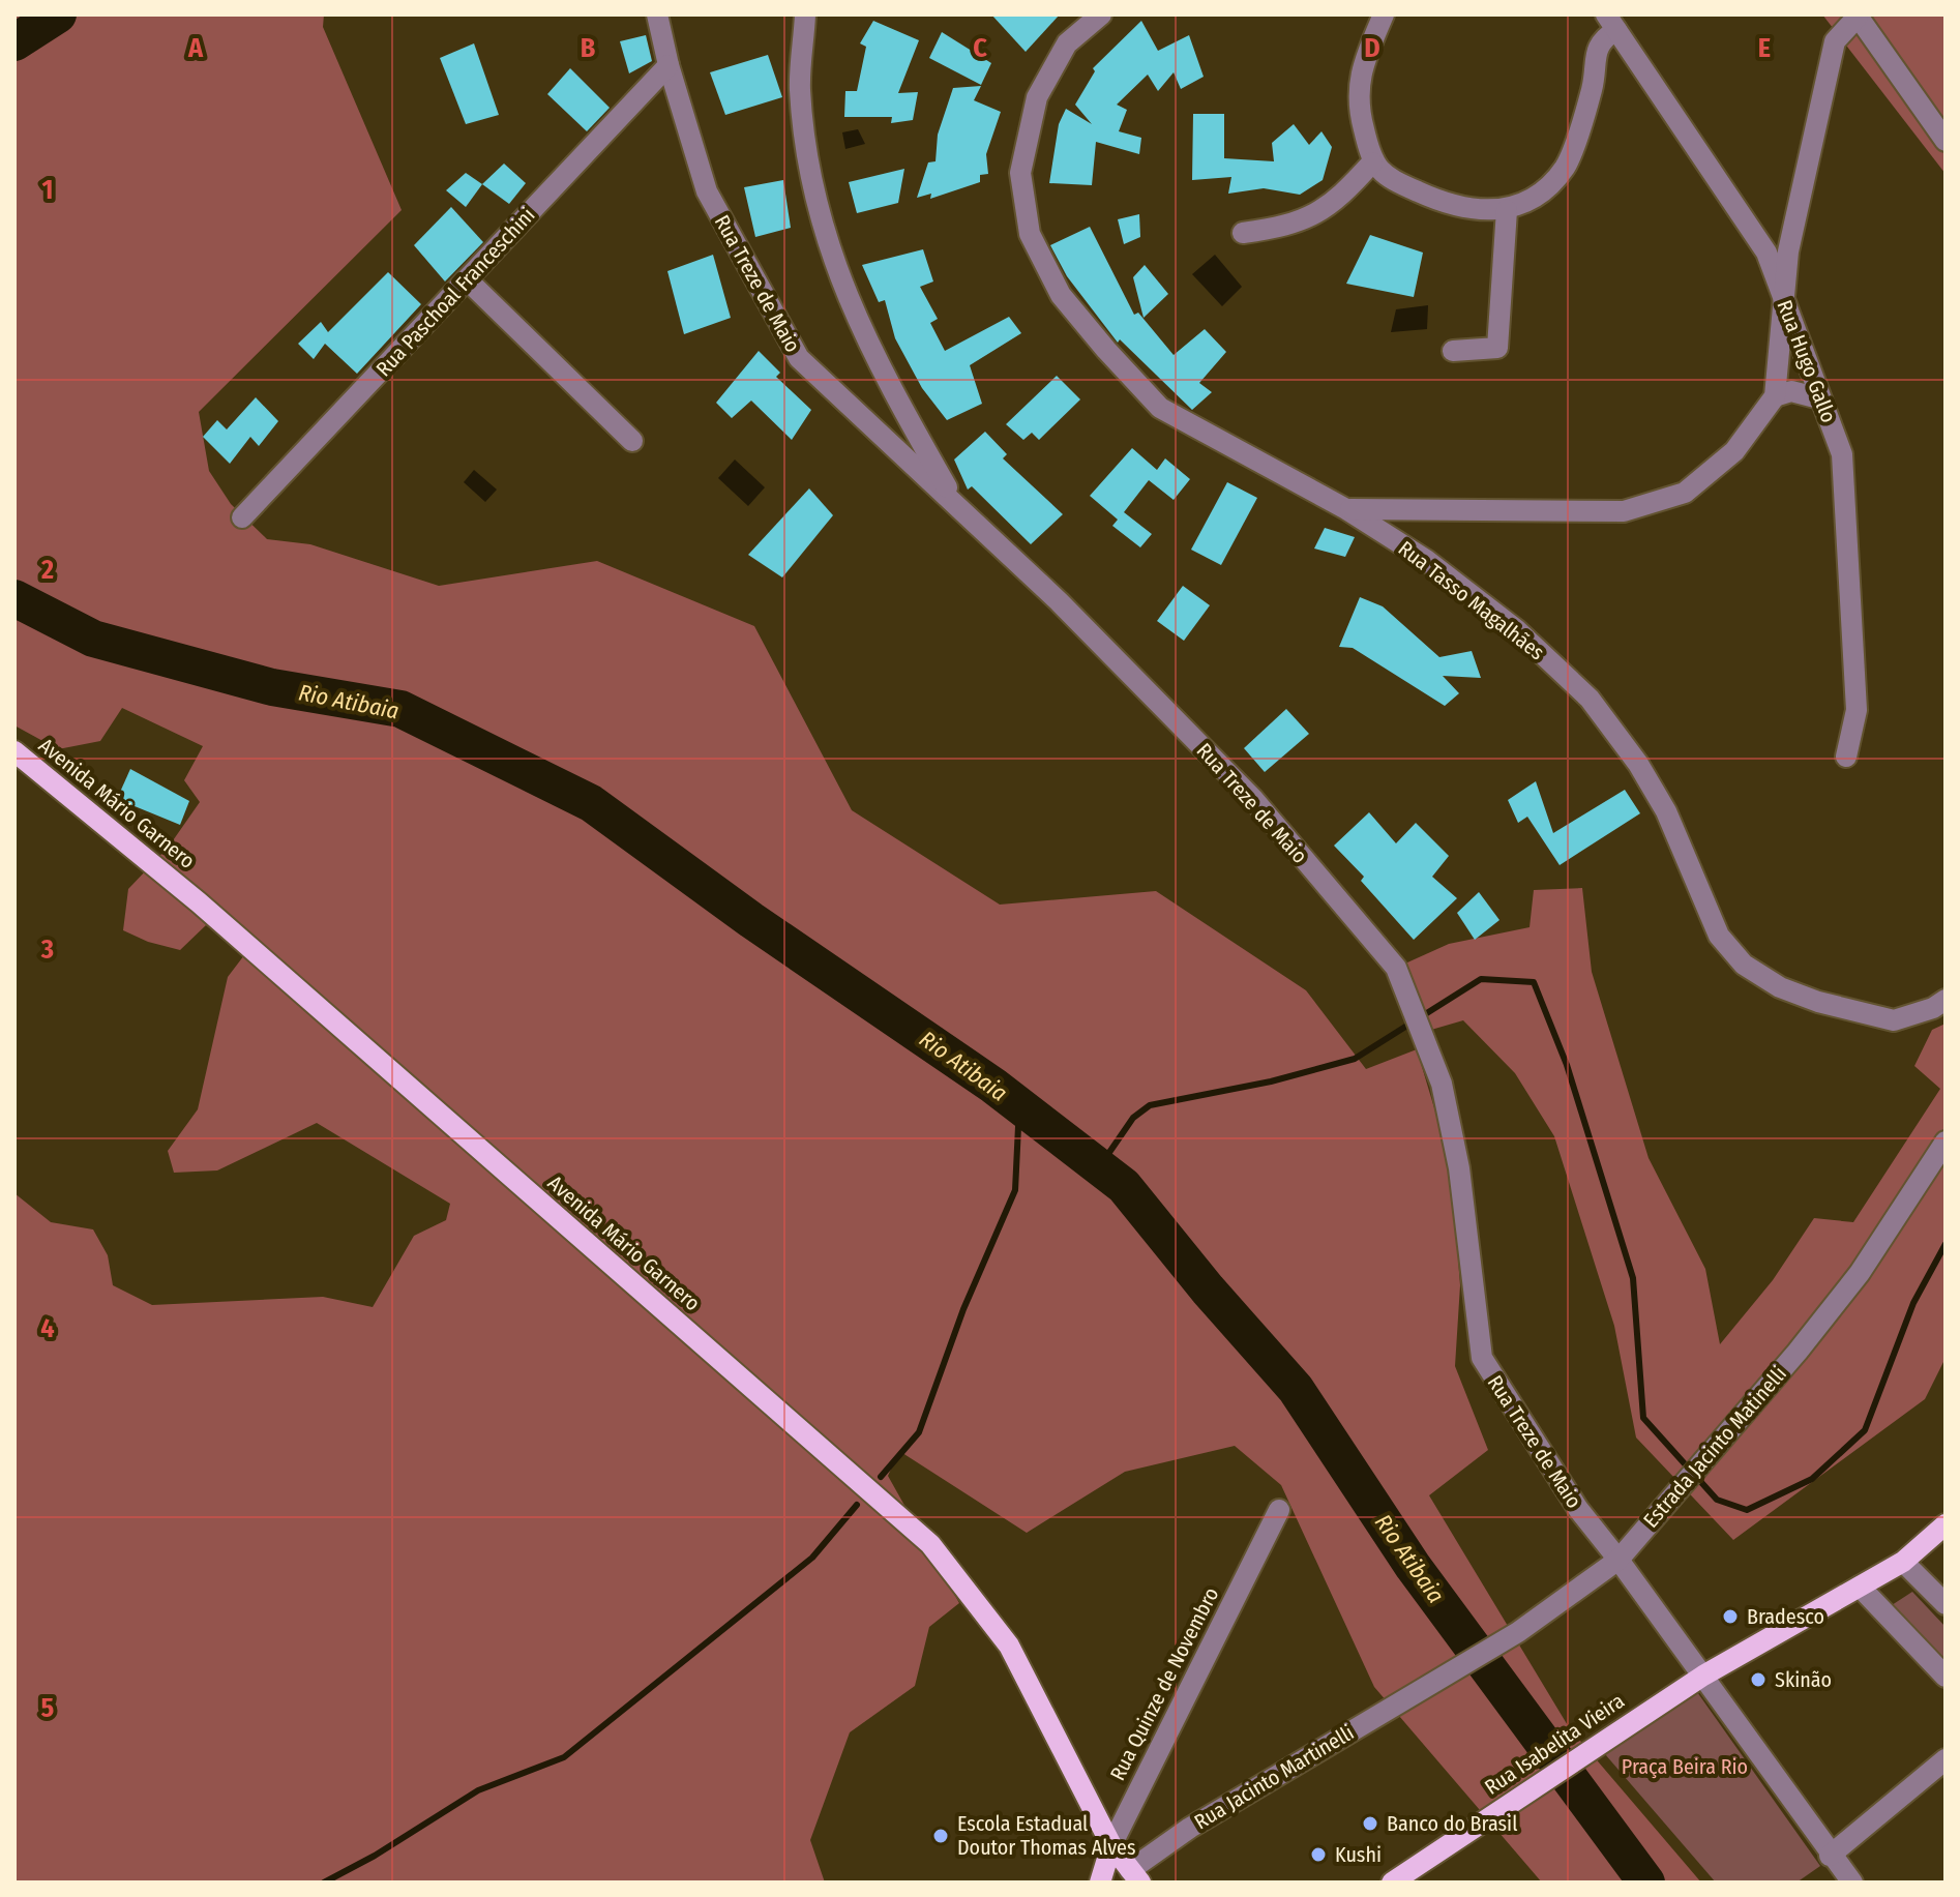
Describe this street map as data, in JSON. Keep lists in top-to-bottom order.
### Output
{
  "streets": {
    "main road": ["Avenida Mário Garnero", "Rua Quinze de Novembro", "Rua Isabelita Vieira"],
    "street": [
      "Rua Treze de Maio",
      "Rua Paschoal Franceschini",
      "Rua Hugo Gallo",
      "Rua Tasso Magalhães",
      "Estrada Jacinto Matinelli",
      "Rua Jacinto Martinelli"
    ]
  },
  "crossings": [
    ["Rua Treze de Maio", "Rua Paschoal Franceschini"],
    ["Rua Treze de Maio", "Estrada Jacinto Matinelli"],
    ["Rua Treze de Maio", "Rua Isabelita Vieira"],
    ["Avenida Mário Garnero", "Rua Quinze de Novembro"],
    ["Avenida Mário Garnero", "Rua Jacinto Martinelli"],
    ["Estrada Jacinto Matinelli", "Rua Jacinto Martinelli"]
  ],
  "water": ["Rio Atibaia"],
  "parks": ["Praça Beira Rio"],
  "places": [
    "Bradesco",
    "Skinão",
    "Banco do Brasil",
    "Escola Estadual Doutor Thomas Alves",
    "Kushi"
  ],
  "grid": {
    "columns": [
      "A",
      "B",
      "C",
      "D",
      "E"
    ],
    "rows": [
      "1",
      "2",
      "3",
      "4",
      "5"
    ]
  }
}
